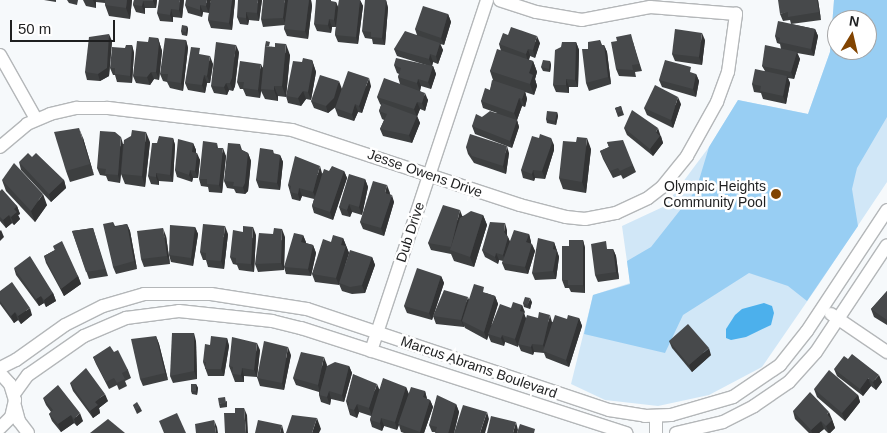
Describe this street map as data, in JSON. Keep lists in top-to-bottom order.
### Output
{
  "streets": {
    "street": ["Jesse Owens Drive", "Dub Drive", "Marcus Abrams Boulevard"]
  },
  "crossings": [
    ["Jesse Owens Drive", "Dub Drive"],
    ["Dub Drive", "Marcus Abrams Boulevard"]
  ],
  "places": ["Olympic Heights Community Pool"],
  "scale_bar": "50 m",
  "north": "top"
}
